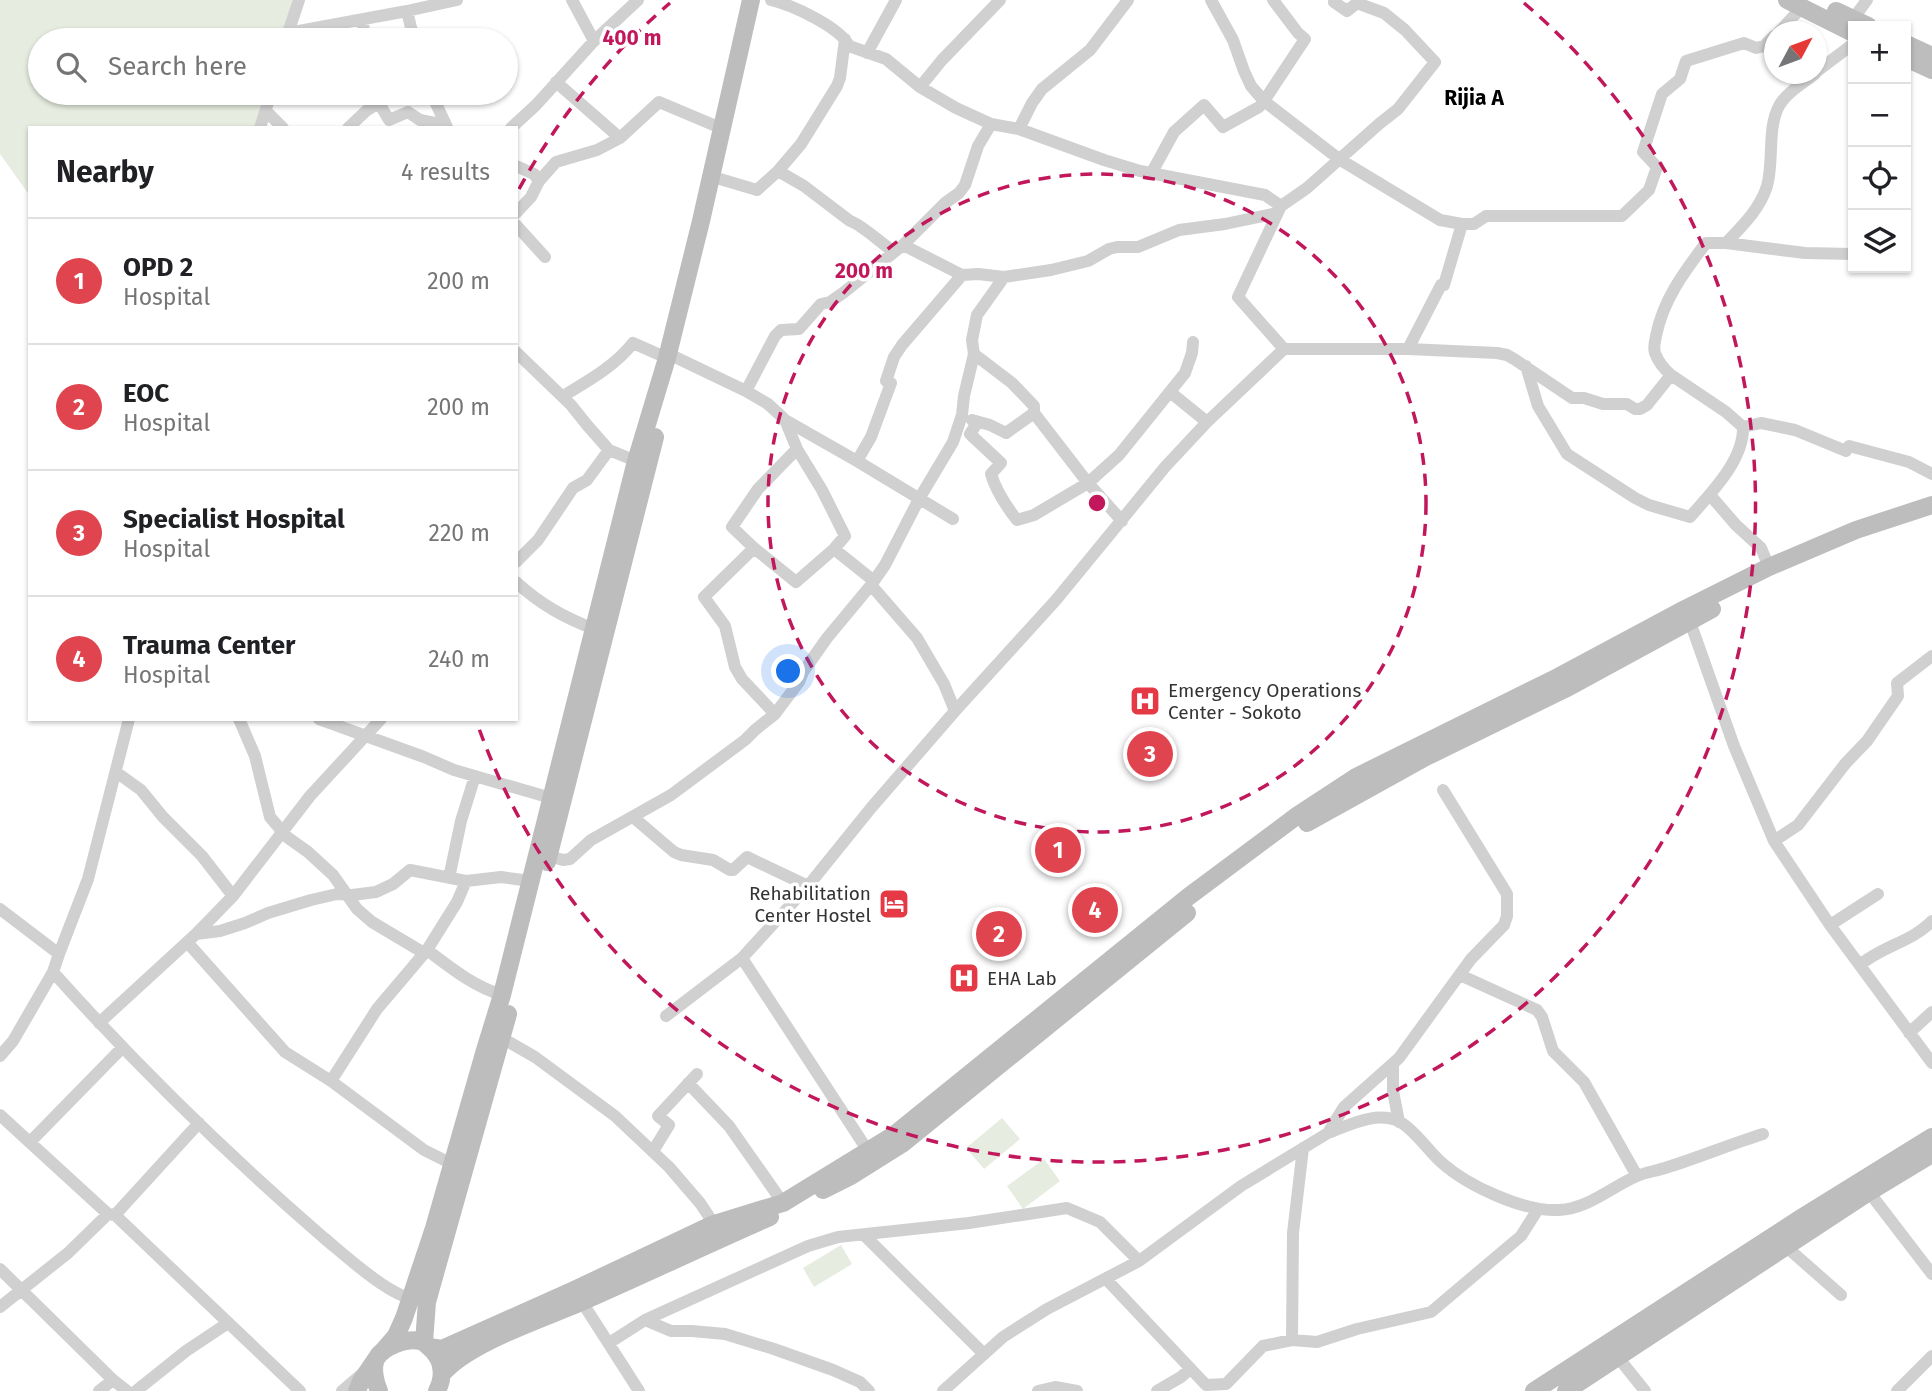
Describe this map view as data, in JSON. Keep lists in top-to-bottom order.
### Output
{
  "districts": ["Rijia A"],
  "places": {
    "hospital": ["Emergency Operations Center - Sokoto", "EHA Lab"],
    "hotel": ["Rehabilitation Center Hostel"]
  },
  "north": "top right",
  "page": {
    "map_buttons": ["+", "−"],
    "search": "Search here",
    "heading": ["Nearby", "4 results"],
    "list": [
      {
        "mark": "1",
        "name": "OPD 2",
        "note": "Hospital",
        "value": "200 m"
      },
      {
        "mark": "2",
        "name": "EOC",
        "note": "Hospital",
        "value": "200 m"
      },
      {
        "mark": "3",
        "name": "Specialist Hospital",
        "note": "Hospital",
        "value": "220 m"
      },
      {
        "mark": "4",
        "name": "Trauma Center",
        "note": "Hospital",
        "value": "240 m"
      }
    ],
    "pins": [
      "3",
      "1",
      "4",
      "2"
    ]
  },
  "rings": ["400 m", "200 m"]
}
